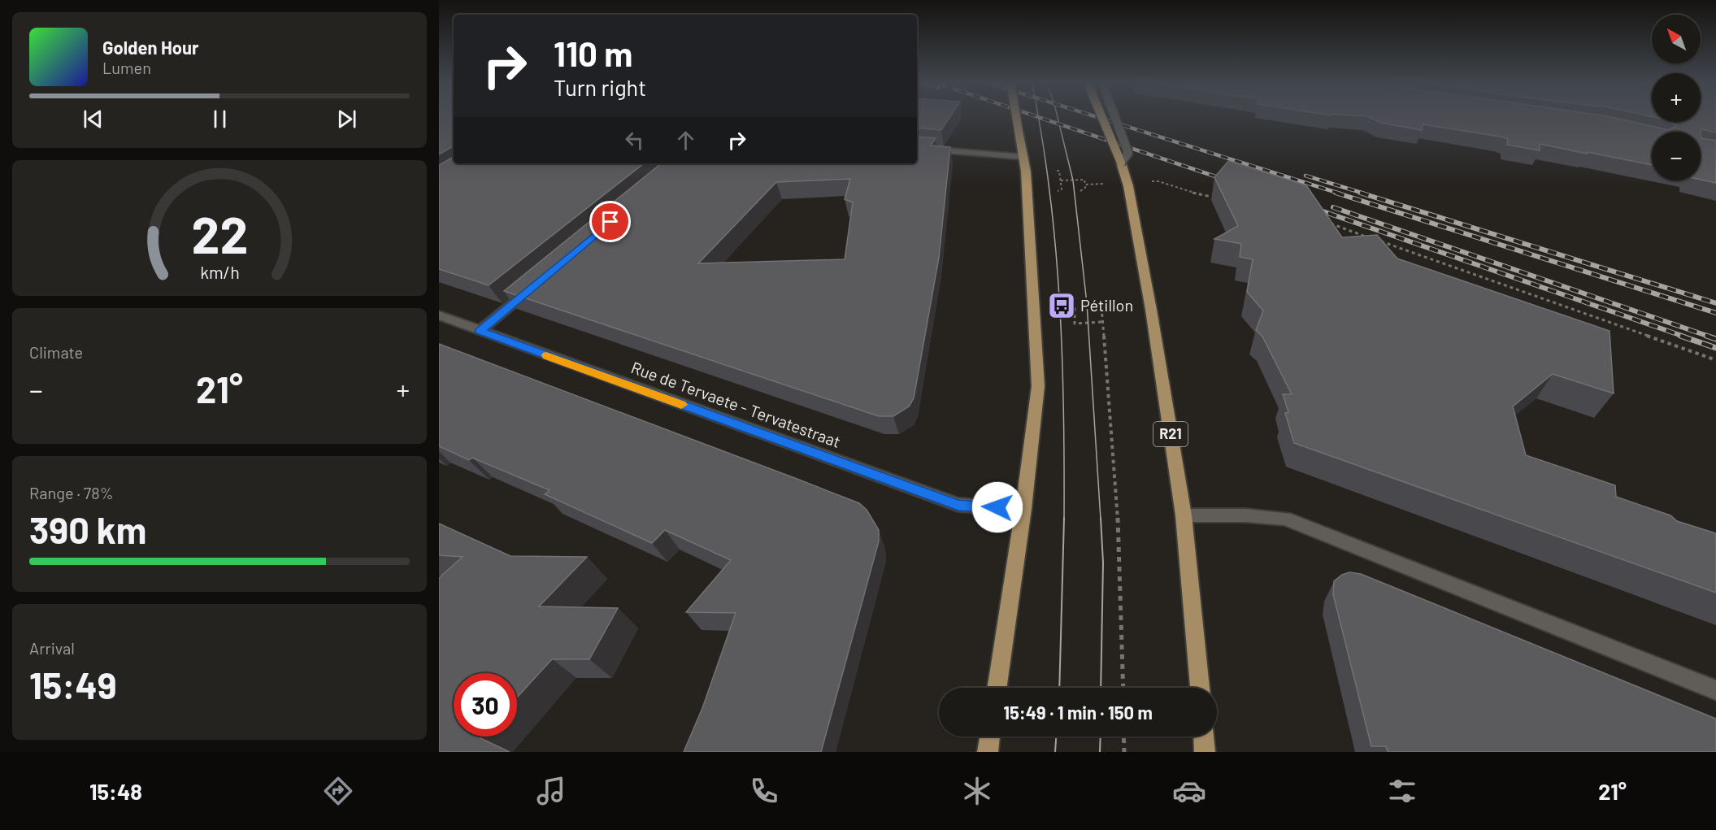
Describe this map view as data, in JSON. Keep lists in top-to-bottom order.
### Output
{
  "streets": {
    "main road": ["R21"],
    "street": ["Rue de Tervaete - Tervatestraat"]
  },
  "places": {
    "bus stop": ["Pétillon"]
  },
  "north": "top left",
  "page": {
    "map_buttons": ["+", "−"],
    "turn": ["110 m", "Turn right"],
    "song": ["Golden Hour", "Lumen"],
    "tile": [
      "Climate",
      ["Range · 78%", "390 km"],
      ["Arrival", "15:49"]
    ],
    "heat": ["−", "21°", "+"],
    "limit": "30",
    "trip": "15:49 · 1 min · 150 m",
    "tabs": ["15:48", "21°"],
    "gauge": ["22", "km/h"]
  }
}
